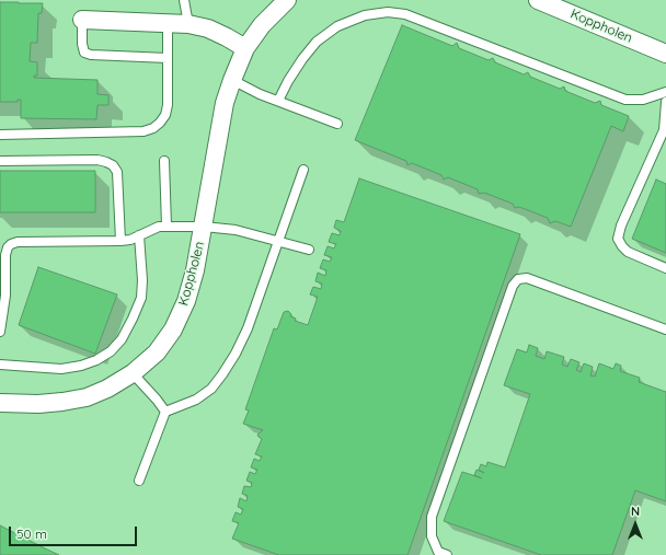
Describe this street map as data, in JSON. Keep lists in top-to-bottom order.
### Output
{
  "streets": {
    "street": ["Koppholen"]
  },
  "scale_bar": "50 m",
  "north": "top"
}
